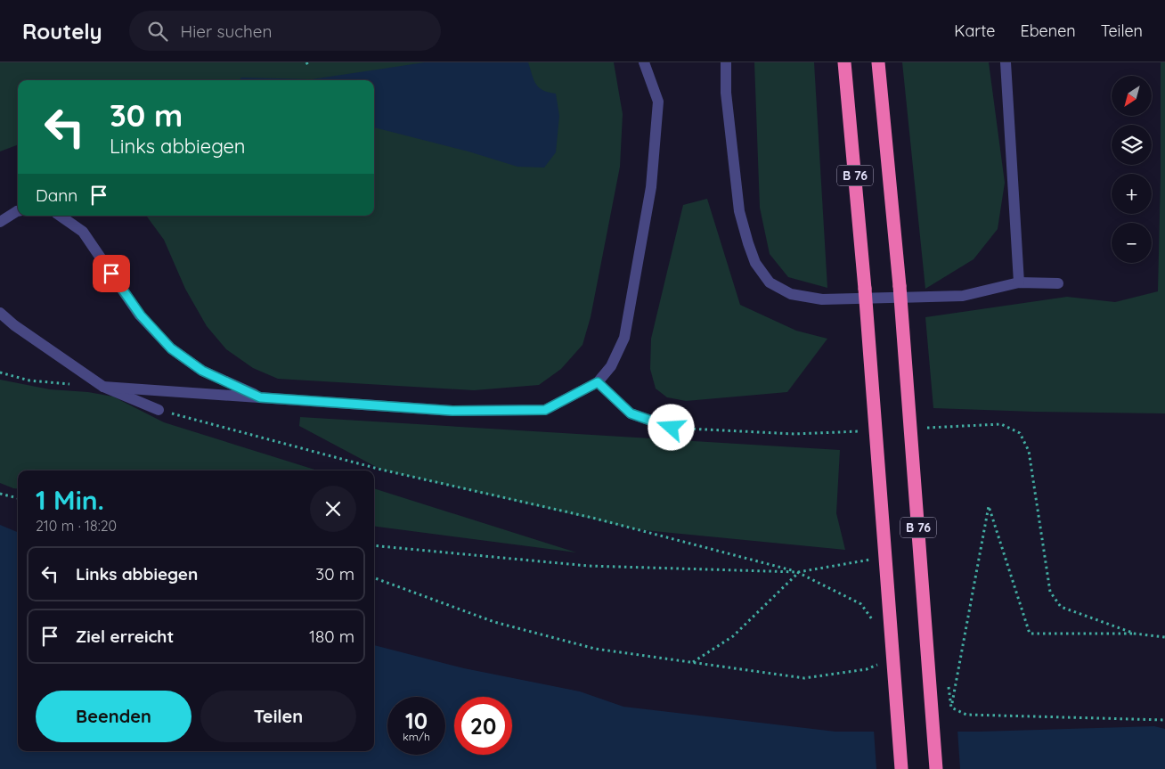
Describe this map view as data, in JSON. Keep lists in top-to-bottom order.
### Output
{
  "streets": {
    "highway": ["B 76"]
  },
  "north": "bottom left",
  "page": {
    "header": "Routely",
    "search": "Hier suchen",
    "nav": ["Karte", "Ebenen", "Teilen"],
    "map_buttons": ["+", "−"],
    "turn": ["30 m", "Links abbiegen"],
    "then": "Dann",
    "heading": ["1 Min.", "210 m · 18:20"],
    "list": [
      {
        "name": "Links abbiegen",
        "value": "30 m"
      },
      {
        "name": "Ziel erreicht",
        "value": "180 m"
      }
    ],
    "buttons": ["Beenden", "Teilen"],
    "speed": "10 km/h",
    "limit": "20"
  }
}
